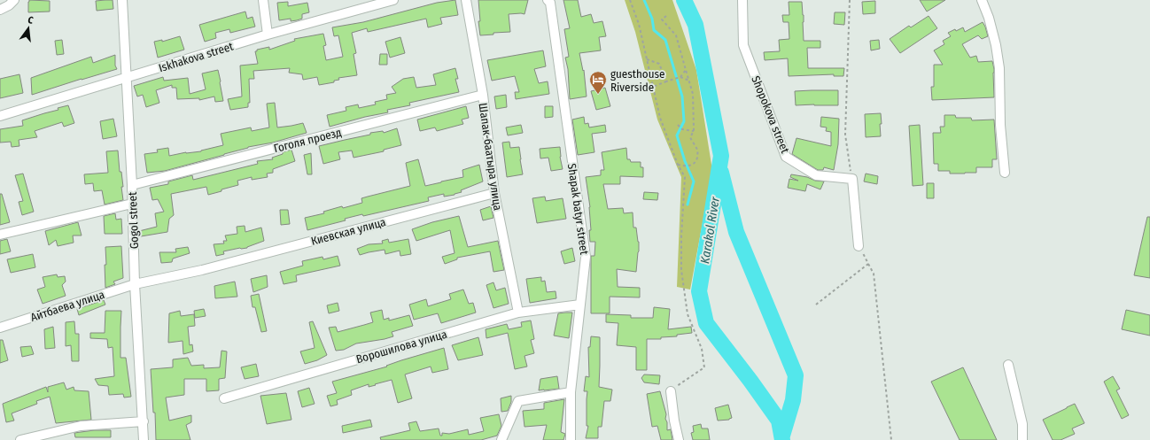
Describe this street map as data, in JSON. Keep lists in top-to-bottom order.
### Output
{
  "streets": {
    "street": [
      "Iskhakova street",
      "Shopokova street",
      "Гоголя проезд",
      "Шапак-баатыра улица",
      "Shapak batyr street",
      "Gogol street",
      "Киевская улица",
      "Айтбаева улица",
      "Ворошилова улица"
    ]
  },
  "crossings": [
    ["Iskhakova street", "Gogol street"],
    ["Гоголя проезд", "Шапак-баатыра улица"],
    ["Гоголя проезд", "Gogol street"],
    ["Шапак-баатыра улица", "Киевская улица"],
    ["Шапак-баатыра улица", "Ворошилова улица"],
    ["Shapak batyr street", "Ворошилова улица"],
    ["Gogol street", "Киевская улица"],
    ["Gogol street", "Айтбаева улица"],
    ["Киевская улица", "Айтбаева улица"]
  ],
  "water": ["Karakol River"],
  "places": {
    "hotel": ["guesthouse Riverside"]
  },
  "north": "top"
}
